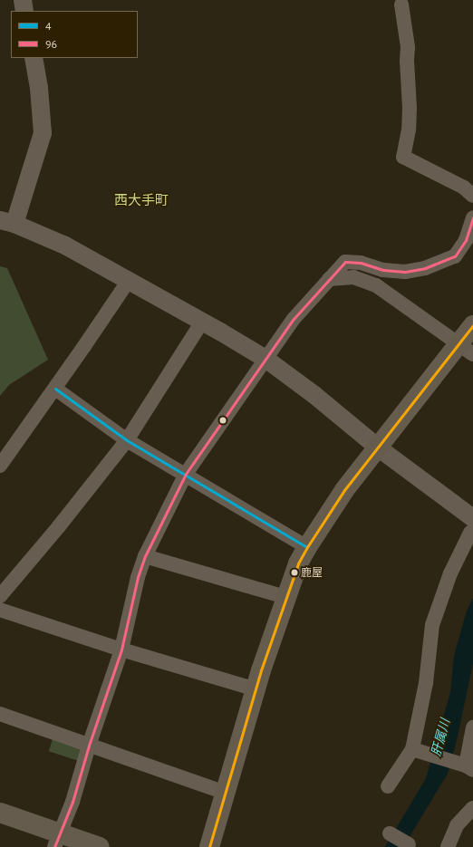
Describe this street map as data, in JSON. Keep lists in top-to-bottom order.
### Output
{
  "districts": ["西大手町"],
  "water": ["肝属川"],
  "places": ["鹿屋"],
  "lines": ["transit line 96", "transit line 4"],
  "legend": ["4", "96"]
}
